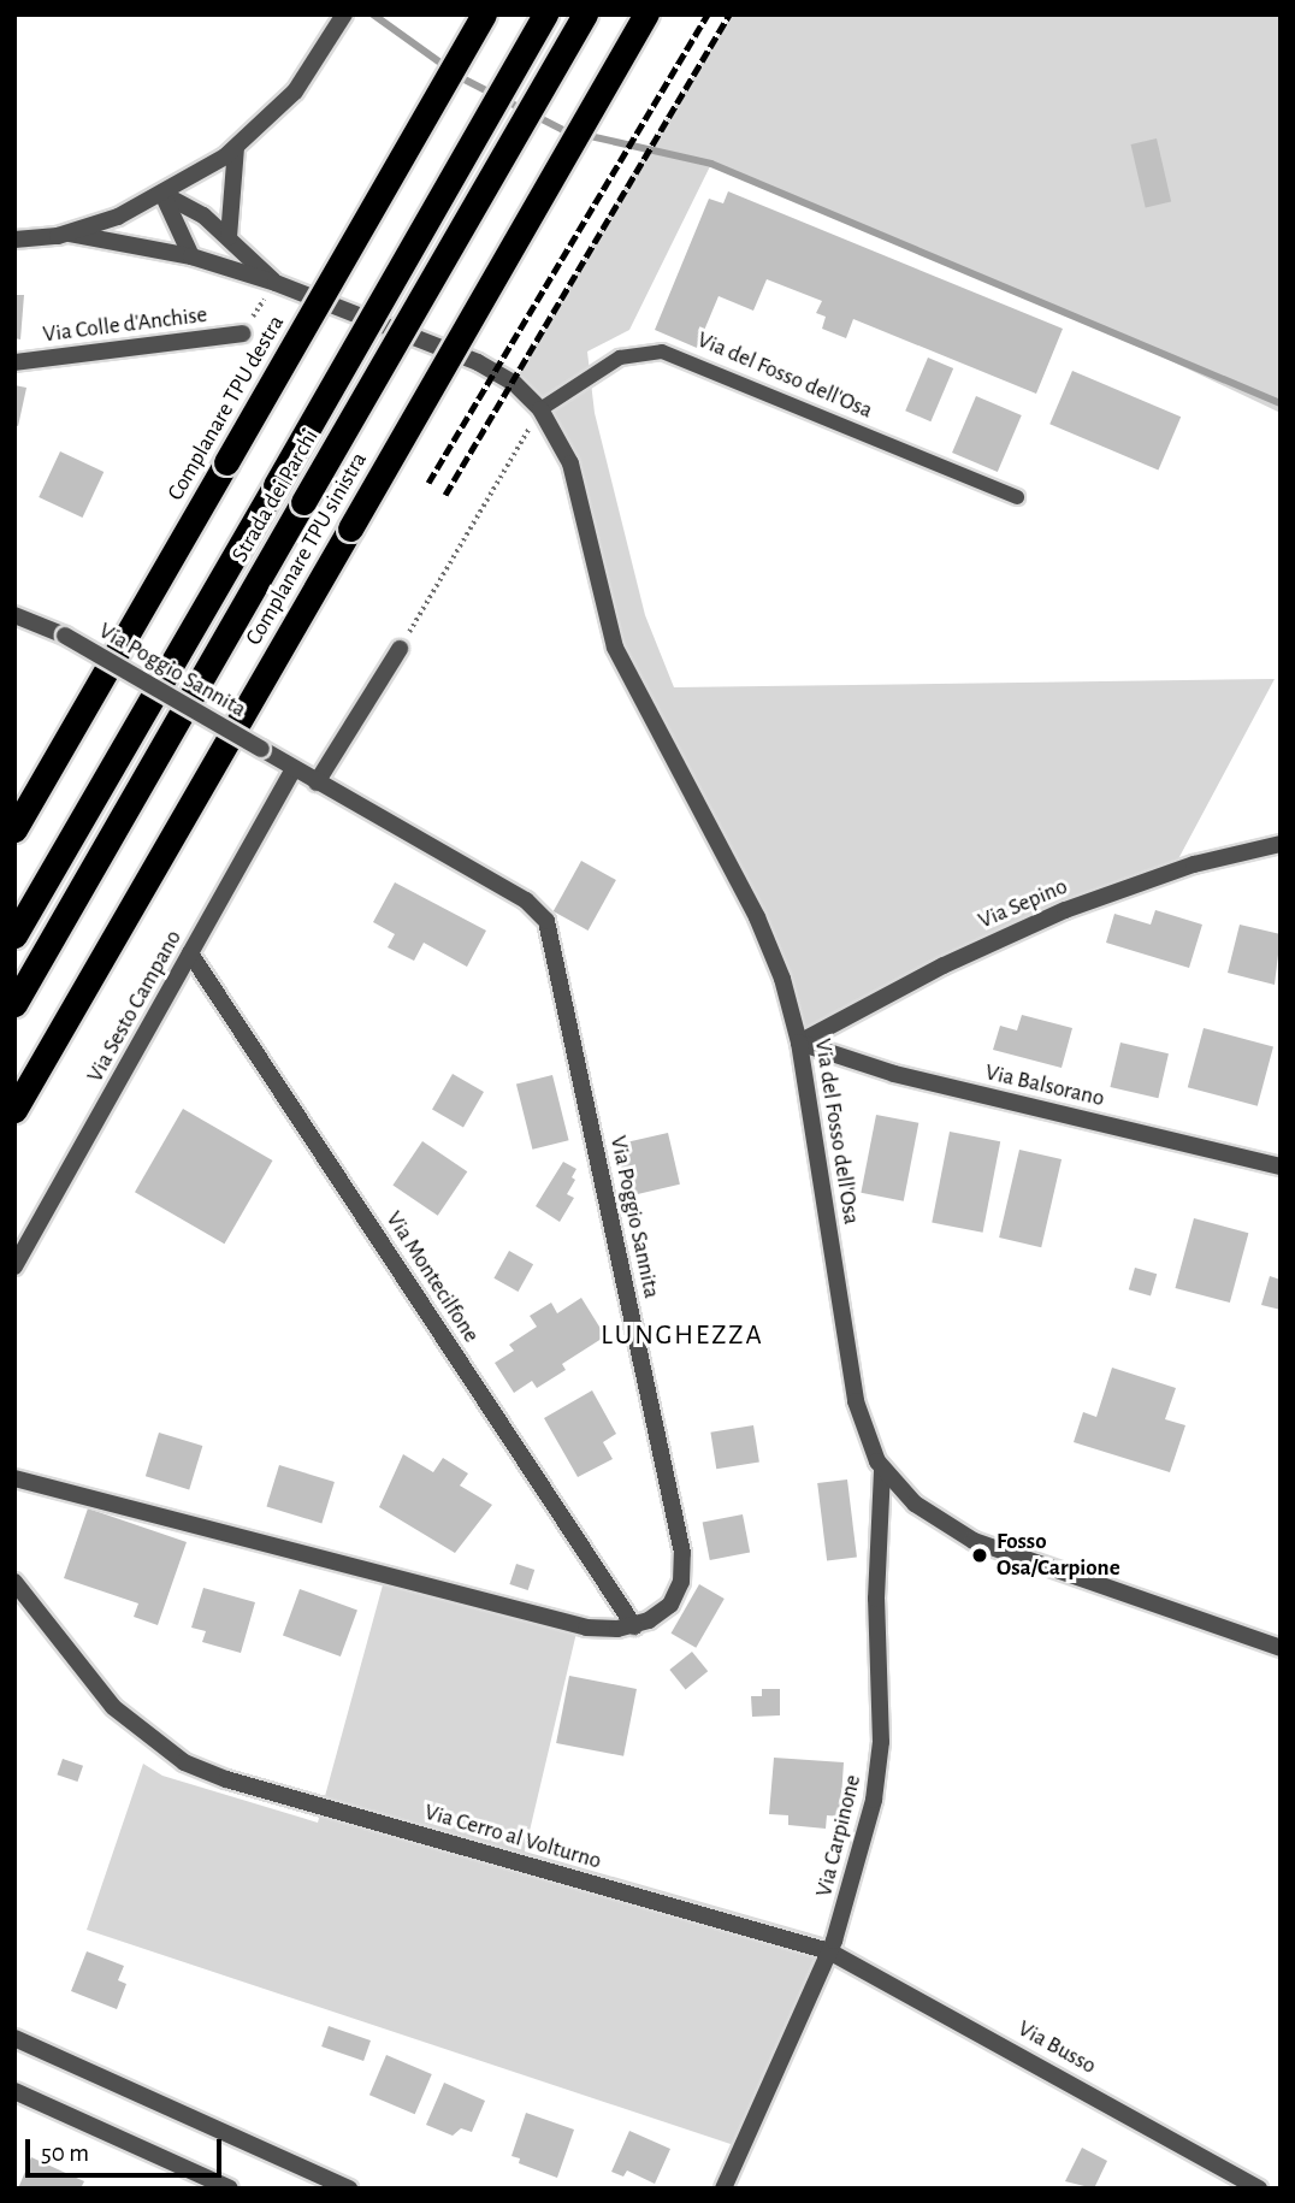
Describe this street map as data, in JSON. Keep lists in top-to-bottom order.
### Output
{
  "streets": {
    "highway": ["Complanare TPU destra", "Strada dei Parchi", "Complanare TPU sinistra"],
    "street": [
      "Via Colle d'Anchise",
      "Via del Fosso dell'Osa",
      "Via Poggio Sannita",
      "Via Sepino",
      "Via Sesto Campano",
      "Via Balsorano",
      "Via Montecilfone",
      "Via Carpinone",
      "Via Cerro al Volturno",
      "Via Busso"
    ]
  },
  "crossings": [
    ["Via del Fosso dell'Osa", "Via Sepino"],
    ["Via del Fosso dell'Osa", "Via Balsorano"],
    ["Via del Fosso dell'Osa", "Via Carpinone"],
    ["Via Poggio Sannita", "Via Sesto Campano"],
    ["Via Poggio Sannita", "Via Montecilfone"],
    ["Via Sepino", "Via Balsorano"],
    ["Via Sesto Campano", "Via Montecilfone"],
    ["Via Carpinone", "Via Cerro al Volturno"],
    ["Via Carpinone", "Via Busso"],
    ["Via Cerro al Volturno", "Via Busso"]
  ],
  "districts": ["LUNGHEZZA"],
  "places": ["Fosso Osa/Carpione"],
  "scale_bar": "50 m"
}
